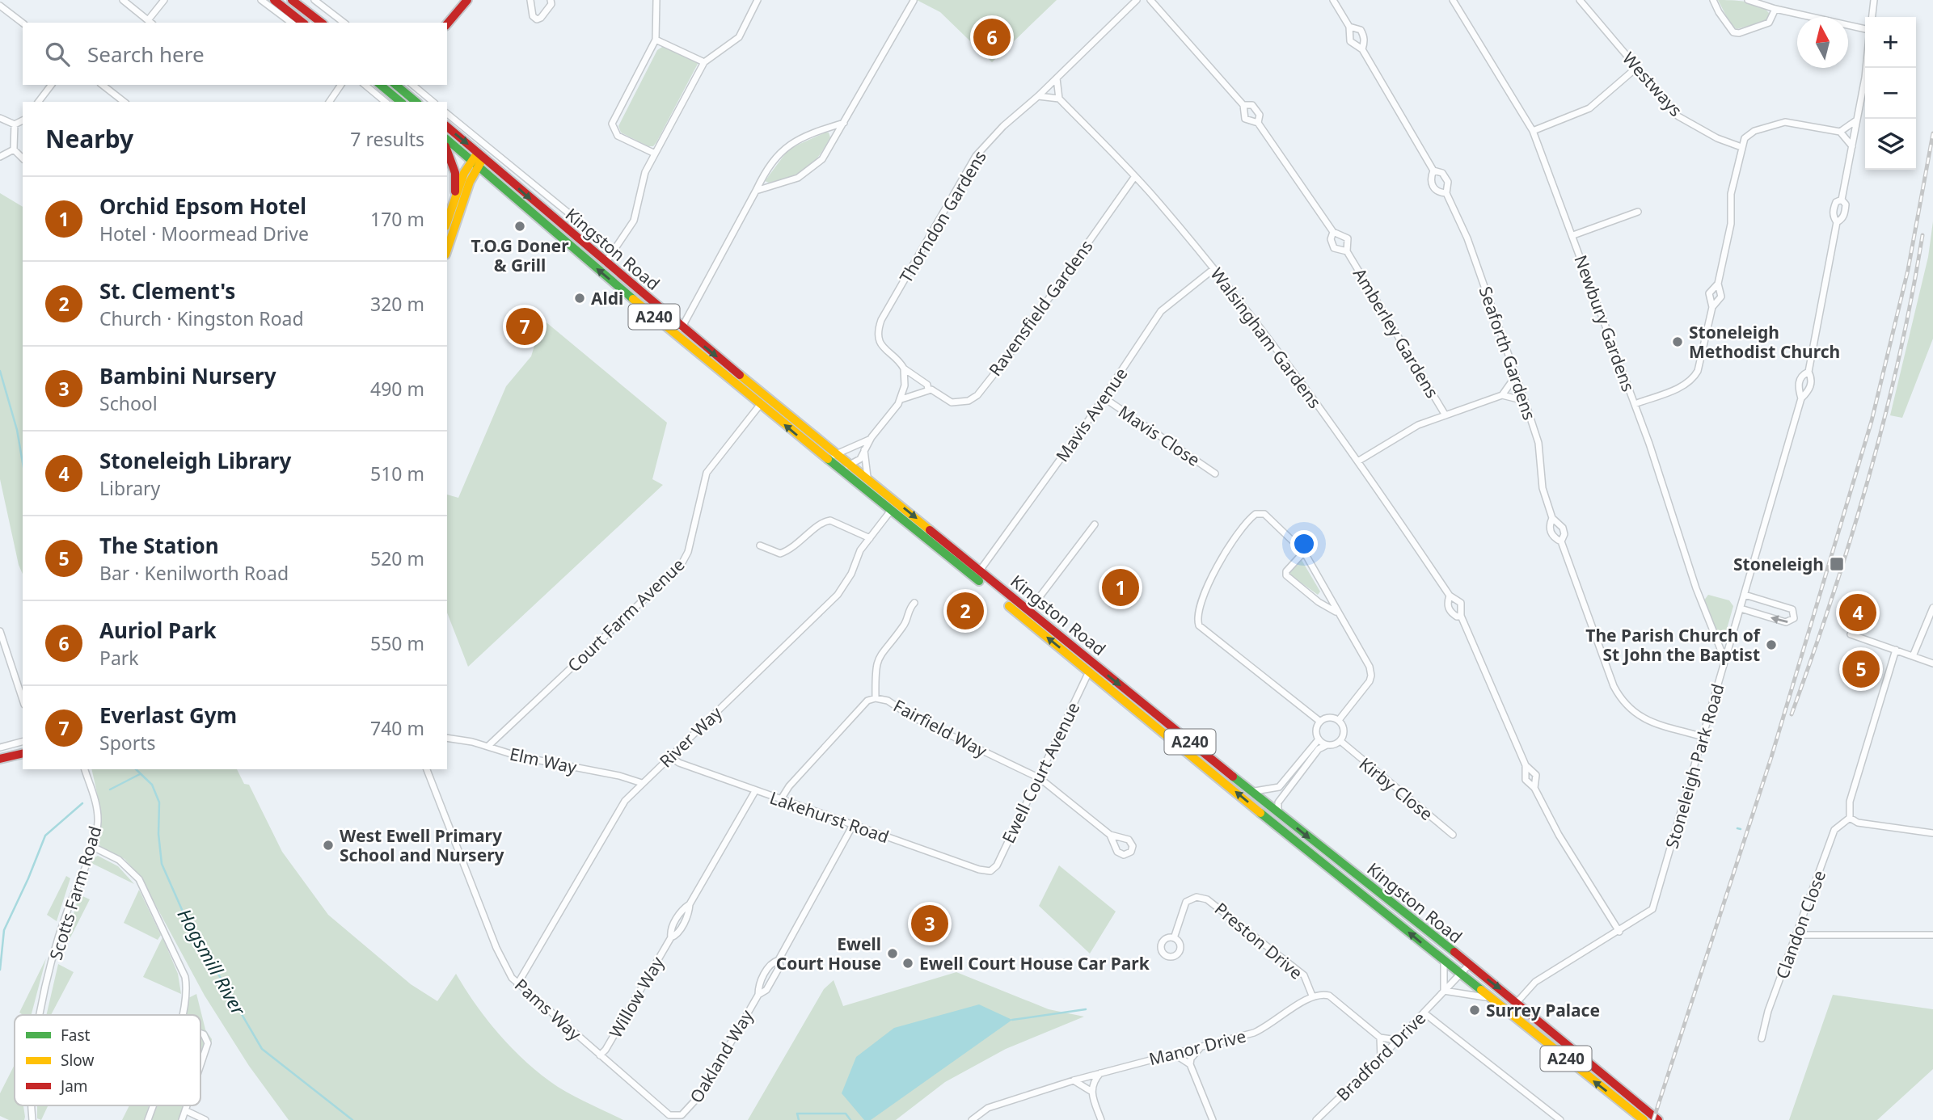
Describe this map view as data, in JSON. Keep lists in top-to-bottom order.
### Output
{
  "streets": {
    "main road": ["Kingston Road", "A240"],
    "street": [
      "Westways",
      "Thorndon Gardens",
      "Ravensfield Gardens",
      "Newbury Gardens",
      "Amberley Gardens",
      "Walsingham Gardens",
      "Seaforth Gardens",
      "Mavis Avenue",
      "Mavis Close",
      "Court Farm Avenue",
      "Fairfield Way",
      "River Way",
      "Elm Way",
      "Stoneleigh Park Road",
      "Ewell Court Avenue",
      "Kirby Close",
      "Lakehurst Road",
      "Scotts Farm Road",
      "Clandon Close",
      "Preston Drive",
      "Willow Way",
      "Pams Way",
      "Manor Drive",
      "Oakland Way",
      "Bradford Drive"
    ]
  },
  "crossings": [
    ["Thorndon Gardens", "Ravensfield Gardens"],
    ["Kingston Road", "Mavis Avenue"],
    ["Kingston Road", "Court Farm Avenue"],
    ["Kingston Road", "River Way"],
    ["Kingston Road", "Stoneleigh Park Road"],
    ["Kingston Road", "Ewell Court Avenue"],
    ["Kingston Road", "Bradford Drive"],
    ["Ravensfield Gardens", "Walsingham Gardens"],
    ["Newbury Gardens", "Stoneleigh Park Road"],
    ["Walsingham Gardens", "Mavis Avenue"],
    ["Walsingham Gardens", "Stoneleigh Park Road"],
    ["Seaforth Gardens", "Stoneleigh Park Road"],
    ["Mavis Avenue", "Mavis Close"],
    ["Court Farm Avenue", "Elm Way"],
    ["Fairfield Way", "Ewell Court Avenue"],
    ["Fairfield Way", "Lakehurst Road"],
    ["River Way", "Elm Way"],
    ["River Way", "Lakehurst Road"],
    ["River Way", "Pams Way"],
    ["Ewell Court Avenue", "Lakehurst Road"],
    ["Lakehurst Road", "Willow Way"],
    ["Lakehurst Road", "Oakland Way"],
    ["Preston Drive", "Manor Drive"],
    ["Willow Way", "Pams Way"],
    ["Pams Way", "Oakland Way"]
  ],
  "water": ["Hogsmill River"],
  "places": {
    "other": [
      "T.O.G Doner & Grill",
      "Aldi",
      "Stoneleigh Methodist Church",
      "The Parish Church of St John the Baptist",
      "West Ewell Primary School and Nursery",
      "Ewell Court House",
      "Ewell Court House Car Park",
      "Surrey Palace"
    ],
    "transit": ["Stoneleigh"]
  },
  "legend": ["Fast", "Slow", "Jam"],
  "north": "top",
  "page": {
    "pins": [
      "6",
      "7",
      "1",
      "2",
      "4",
      "5",
      "3"
    ],
    "map_buttons": ["+", "−"],
    "search": "Search here",
    "heading": ["Nearby", "7 results"],
    "list": [
      {
        "mark": "1",
        "name": "Orchid Epsom Hotel",
        "note": "Hotel · Moormead Drive",
        "value": "170 m"
      },
      {
        "mark": "2",
        "name": "St. Clement's",
        "note": "Church · Kingston Road",
        "value": "320 m"
      },
      {
        "mark": "3",
        "name": "Bambini Nursery",
        "note": "School",
        "value": "490 m"
      },
      {
        "mark": "4",
        "name": "Stoneleigh Library",
        "note": "Library",
        "value": "510 m"
      },
      {
        "mark": "5",
        "name": "The Station",
        "note": "Bar · Kenilworth Road",
        "value": "520 m"
      },
      {
        "mark": "6",
        "name": "Auriol Park",
        "note": "Park",
        "value": "550 m"
      },
      {
        "mark": "7",
        "name": "Everlast Gym",
        "note": "Sports",
        "value": "740 m"
      }
    ]
  }
}
